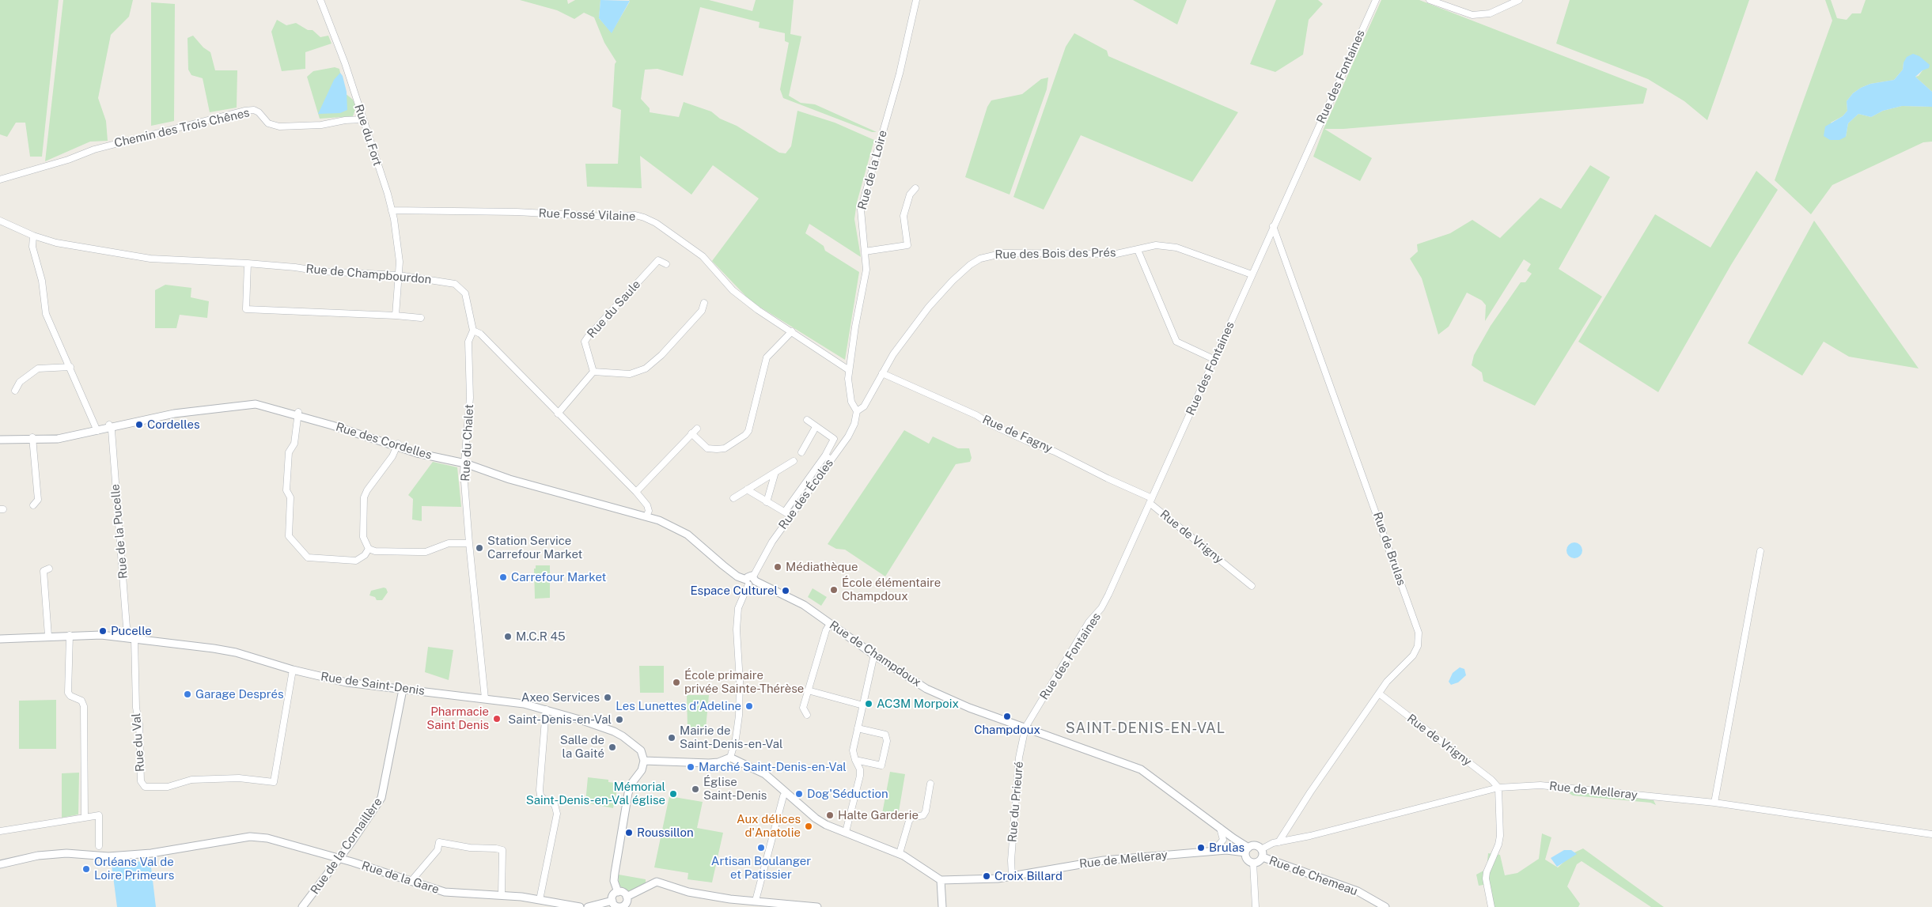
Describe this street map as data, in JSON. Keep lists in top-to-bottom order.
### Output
{
  "streets": {
    "street": [
      "Rue des Fontaines",
      "Chemin des Trois Chênes",
      "Rue du Fort",
      "Rue de la Loire",
      "Rue Fossé Vilaine",
      "Rue des Bois des Prés",
      "Rue de Champbourdon",
      "Rue du Saule",
      "Rue de Fagny",
      "Rue des Cordelles",
      "Rue du Chalet",
      "Rue des Écoles",
      "Rue de la Pucelle",
      "Rue de Vrigny",
      "Rue de Brulas",
      "Rue de Champdoux",
      "Rue de Saint-Denis",
      "Rue du Val",
      "Rue de Melleray",
      "Rue du Prieuré",
      "Rue de la Cornaillère",
      "Rue de Chemeau",
      "Rue de la Gare"
    ]
  },
  "crossings": [
    ["Rue des Fontaines", "Rue des Bois des Prés"],
    ["Rue des Fontaines", "Rue de Fagny"],
    ["Rue des Fontaines", "Rue de Vrigny"],
    ["Rue des Fontaines", "Rue de Brulas"],
    ["Rue des Fontaines", "Rue de Champdoux"],
    ["Rue des Fontaines", "Rue du Prieuré"],
    ["Chemin des Trois Chênes", "Rue du Fort"],
    ["Rue du Fort", "Rue Fossé Vilaine"],
    ["Rue du Fort", "Rue de Champbourdon"],
    ["Rue de la Loire", "Rue Fossé Vilaine"],
    ["Rue de la Loire", "Rue des Bois des Prés"],
    ["Rue de la Loire", "Rue des Écoles"],
    ["Rue des Bois des Prés", "Rue de Fagny"],
    ["Rue des Bois des Prés", "Rue des Écoles"],
    ["Rue de Champbourdon", "Rue du Chalet"],
    ["Rue de Fagny", "Rue de Vrigny"],
    ["Rue des Cordelles", "Rue du Chalet"],
    ["Rue des Cordelles", "Rue de la Pucelle"],
    ["Rue du Chalet", "Rue de Saint-Denis"],
    ["Rue des Écoles", "Rue de Champdoux"],
    ["Rue de la Pucelle", "Rue de Saint-Denis"],
    ["Rue de la Pucelle", "Rue du Val"],
    ["Rue de Vrigny", "Rue de Brulas"],
    ["Rue de Vrigny", "Rue de Melleray"],
    ["Rue de Brulas", "Rue de Melleray"],
    ["Rue de Champdoux", "Rue de Melleray"],
    ["Rue de Champdoux", "Rue du Prieuré"],
    ["Rue de Champdoux", "Rue de Chemeau"],
    ["Rue de Saint-Denis", "Rue du Val"],
    ["Rue de Saint-Denis", "Rue de la Cornaillère"],
    ["Rue de Melleray", "Rue du Prieuré"],
    ["Rue de Melleray", "Rue de Chemeau"],
    ["Rue de la Cornaillère", "Rue de la Gare"]
  ],
  "districts": ["SAINT-DENIS-EN-VAL"],
  "places": [
    "Cordelles",
    "Station Service Carrefour Market",
    "Médiathèque",
    "Carrefour Market",
    "École élémentaire Champdoux",
    "Espace Culturel",
    "Pucelle",
    "M.C.R 45",
    "École primaire privée Sainte-Thérèse",
    "Garage Després",
    "Axeo Services",
    "AC3M Morpoix",
    "Les Lunettes d'Adeline",
    "Champdoux",
    "Pharmacie Saint Denis",
    "Saint-Denis-en-Val",
    "Mairie de Saint-Denis-en-Val",
    "Salle de la Gaité",
    "Marché Saint-Denis-en-Val",
    "Église Saint-Denis",
    "Mémorial Saint-Denis-en-Val église",
    "Dog'Séduction",
    "Halte Garderie",
    "Aux délices d'Anatolie",
    "Roussillon",
    "Artisan Boulanger et Patissier",
    "Brulas",
    "Orléans Val de Loire Primeurs",
    "Croix Billard"
  ]
}
